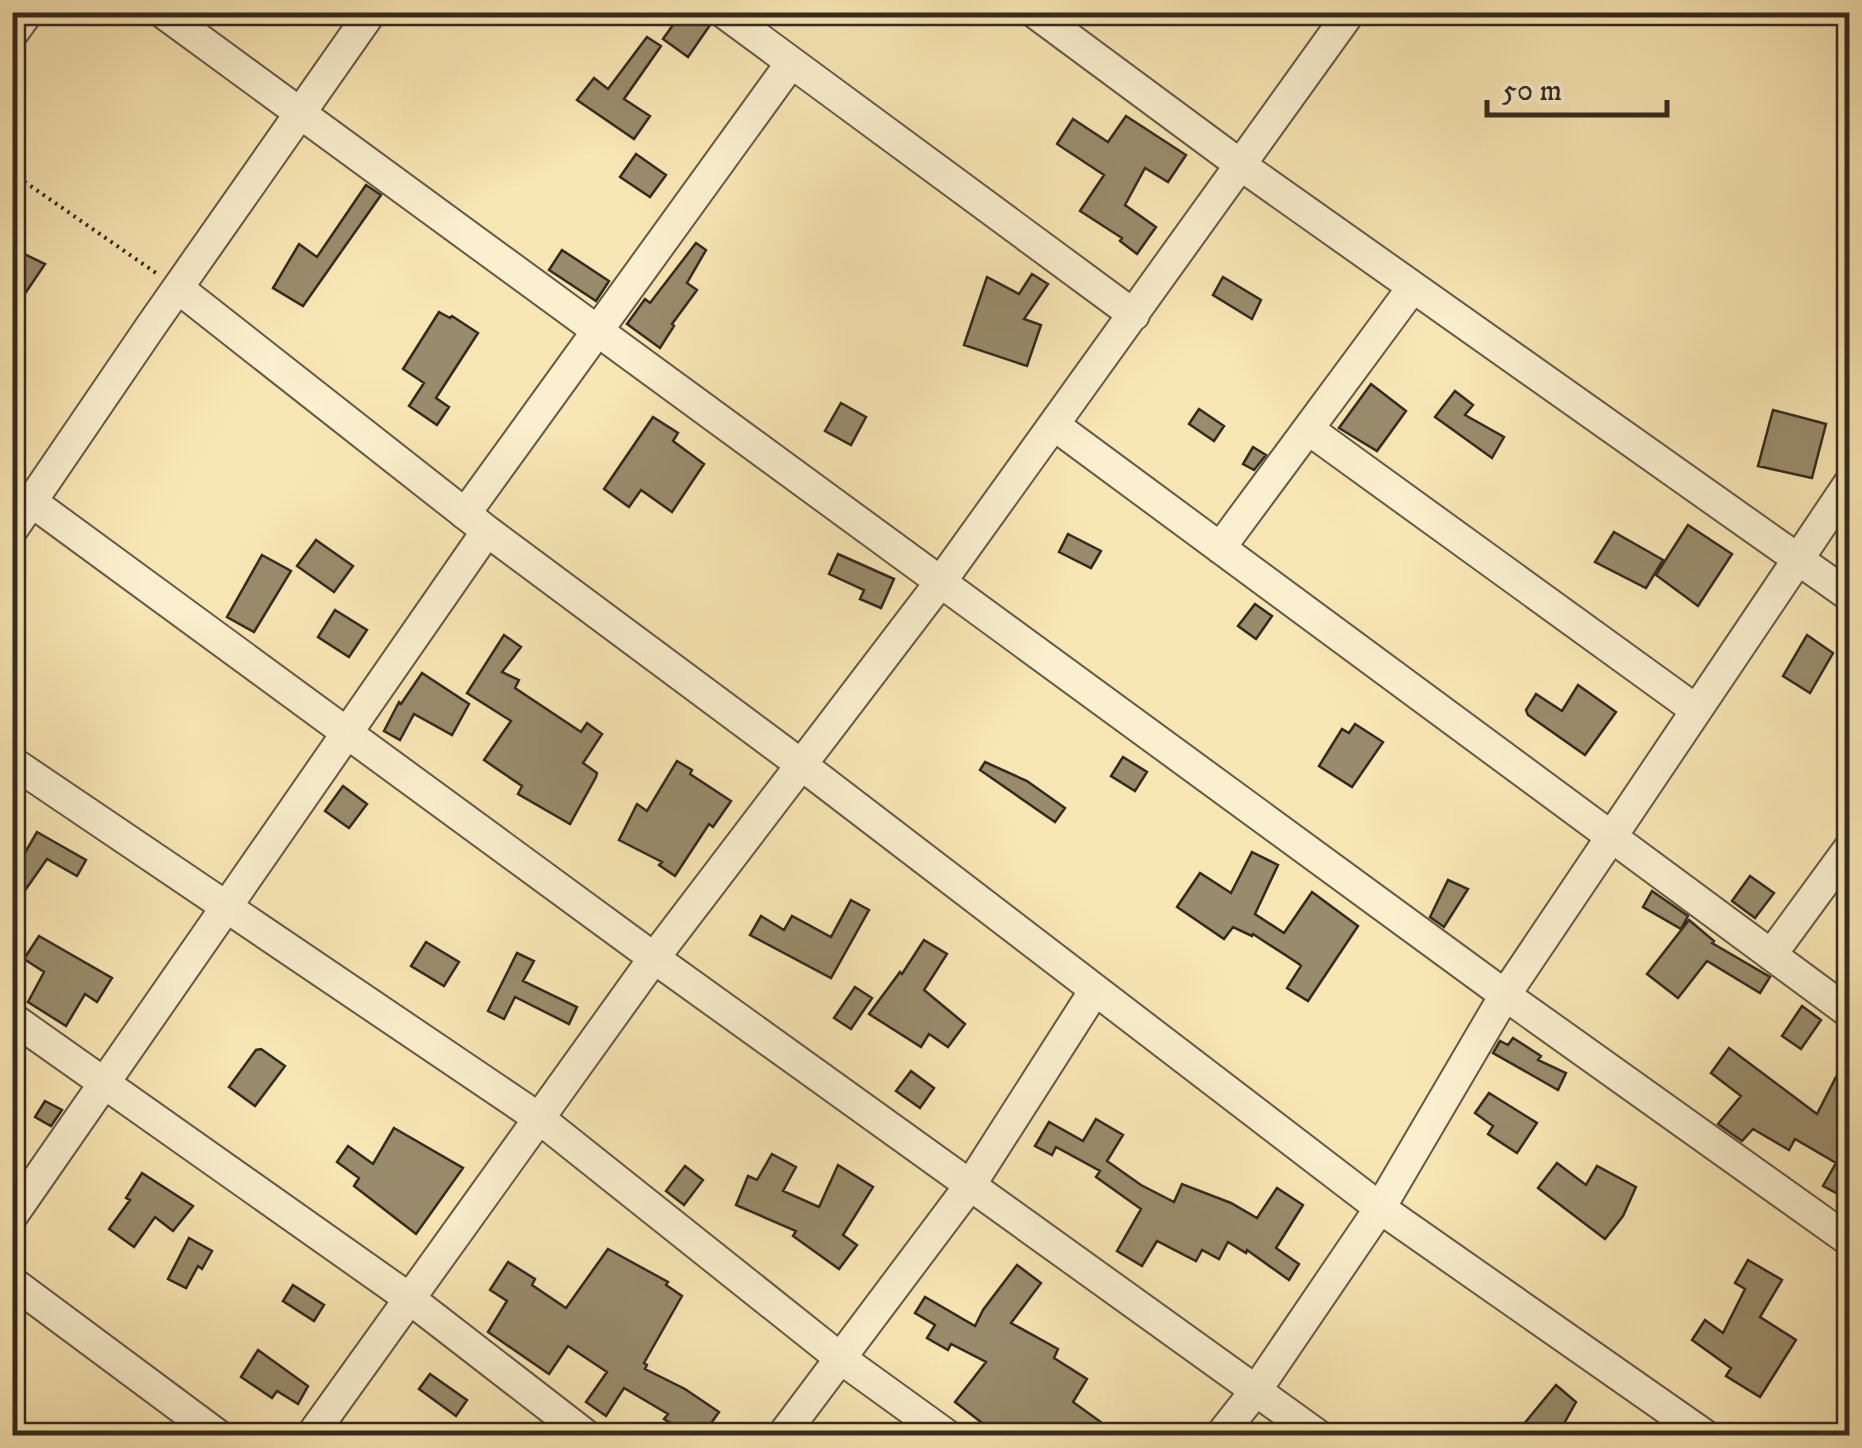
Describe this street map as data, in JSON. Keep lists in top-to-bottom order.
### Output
{
  "scale_bar": "50 m"
}
